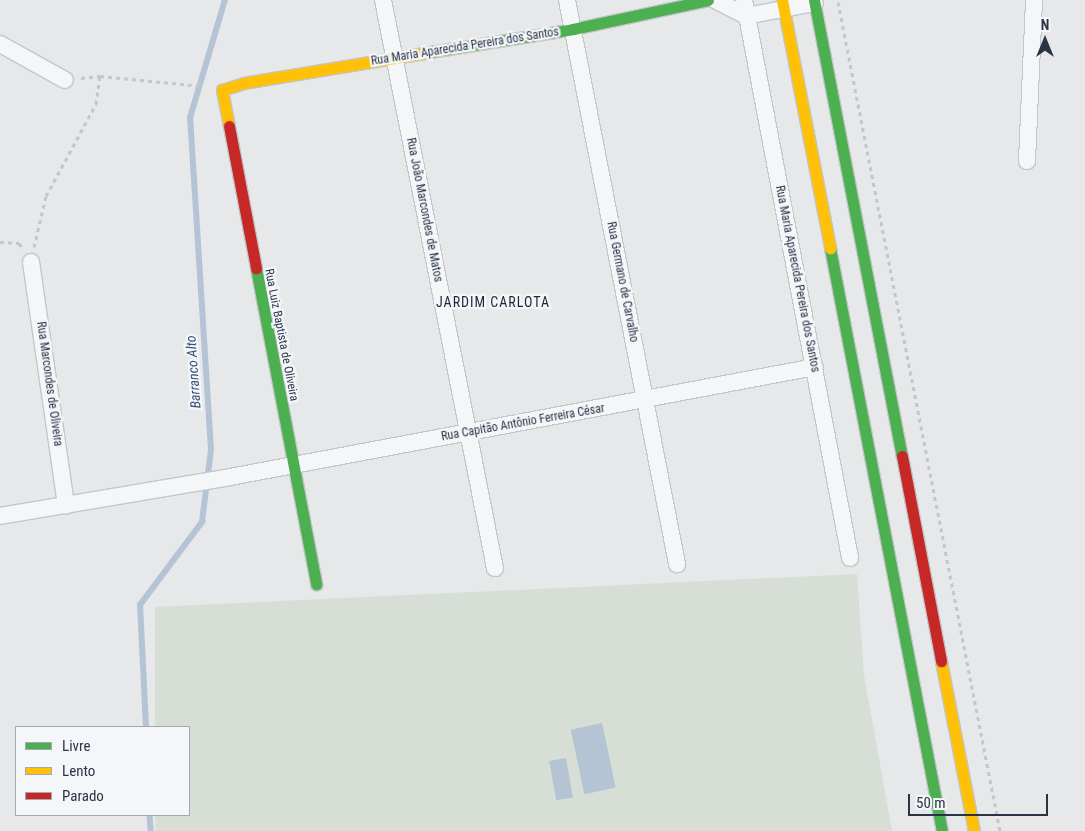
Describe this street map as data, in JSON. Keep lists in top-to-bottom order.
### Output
{
  "streets": {
    "main road": ["Rua Maria Aparecida Pereira dos Santos", "Rua Luiz Baptista de Oliveira"],
    "street": [
      "Rua João Marcondes de Matos",
      "Rua Germano de Carvalho",
      "Rua Marcondes de Oliveira",
      "Rua Capitão Antônio Ferreira César"
    ]
  },
  "crossings": [
    ["Rua Maria Aparecida Pereira dos Santos", "Rua João Marcondes de Matos"],
    ["Rua Maria Aparecida Pereira dos Santos", "Rua Germano de Carvalho"],
    ["Rua Maria Aparecida Pereira dos Santos", "Rua Luiz Baptista de Oliveira"],
    ["Rua Maria Aparecida Pereira dos Santos", "Rua Capitão Antônio Ferreira César"],
    ["Rua João Marcondes de Matos", "Rua Capitão Antônio Ferreira César"],
    ["Rua Germano de Carvalho", "Rua Capitão Antônio Ferreira César"],
    ["Rua Luiz Baptista de Oliveira", "Rua Capitão Antônio Ferreira César"],
    ["Rua Marcondes de Oliveira", "Rua Capitão Antônio Ferreira César"]
  ],
  "districts": ["JARDIM CARLOTA"],
  "water": ["Barranco Alto"],
  "legend": ["Livre", "Lento", "Parado"],
  "scale_bar": "50 m",
  "north": "top"
}
